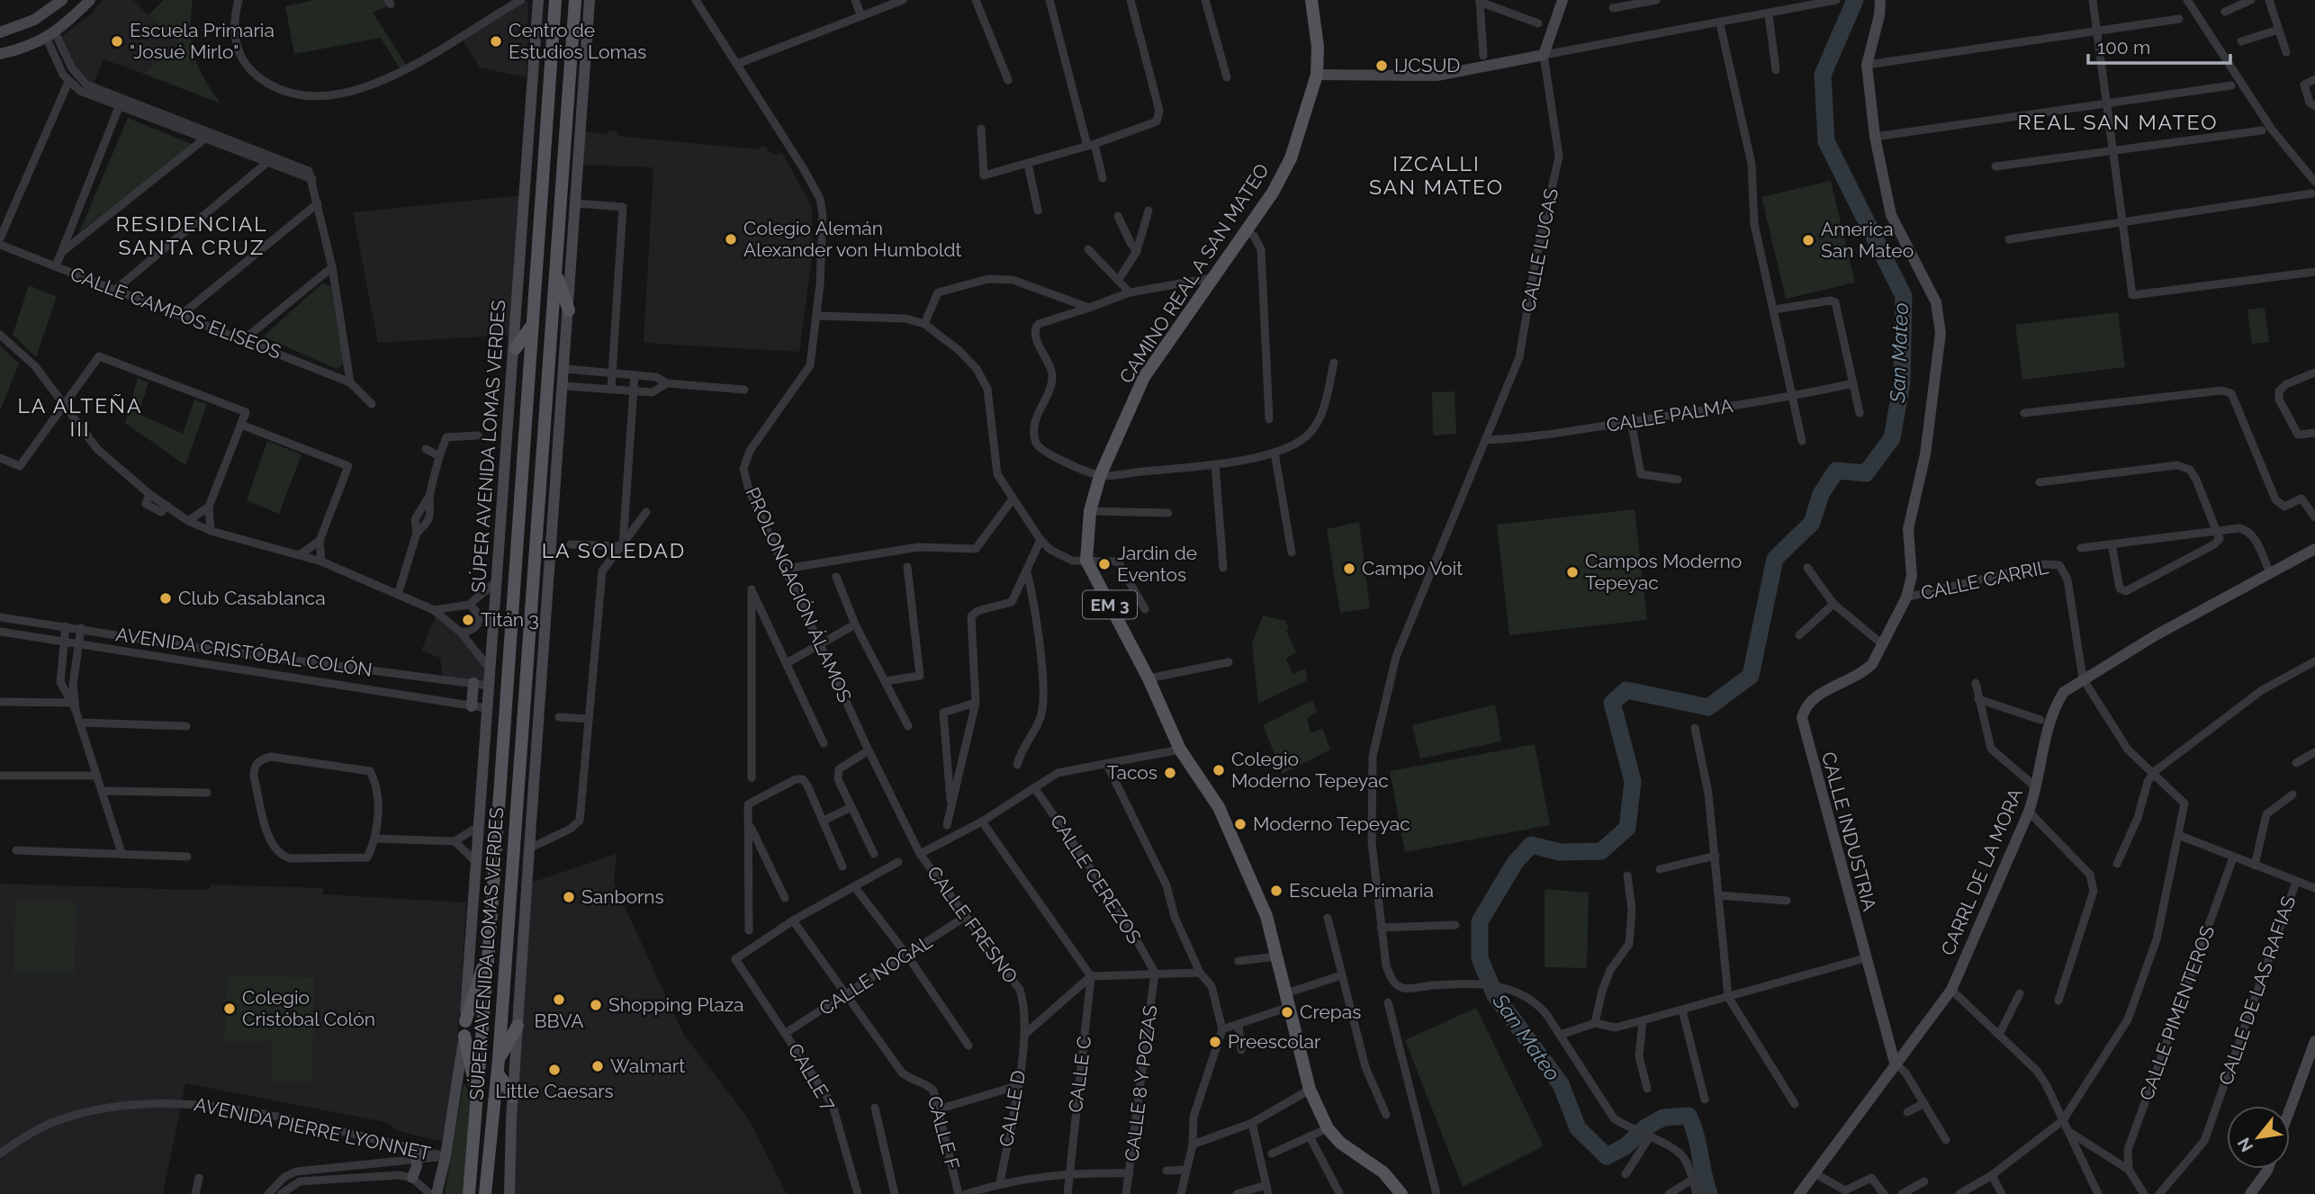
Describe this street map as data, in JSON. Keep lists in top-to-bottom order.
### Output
{
  "streets": {
    "main road": [
      "CAMINO REAL A SAN MATEO",
      "SÚPER AVENIDA LOMAS VERDES",
      "EM 3",
      "CALLE INDUSTRIA",
      "CARRL DE LA MORA"
    ],
    "street": [
      "CALLE LUCAS",
      "CALLE CAMPOS ELISEOS",
      "CALLE PALMA",
      "CALLE CARRIL",
      "PROLONGACIÓN ÁLAMOS",
      "AVENIDA CRISTÓBAL COLÓN",
      "CALLE CEREZOS",
      "CALLE FRESNO",
      "CALLE NOGAL",
      "CALLE DE LAS RAFIAS",
      "CALLE PIMENTEROS",
      "CALLE C",
      "CALLE 7",
      "CALLE 8 Y POZAS",
      "CALLE D",
      "AVENIDA PIERRE LYONNET",
      "CALLE F"
    ]
  },
  "crossings": [
    ["CALLE LUCAS", "CALLE PALMA"],
    ["CAMINO REAL A SAN MATEO", "EM 3"],
    ["SÚPER AVENIDA LOMAS VERDES", "AVENIDA CRISTÓBAL COLÓN"],
    ["SÚPER AVENIDA LOMAS VERDES", "AVENIDA PIERRE LYONNET"],
    ["CALLE CARRIL", "CALLE INDUSTRIA"],
    ["CALLE CARRIL", "CARRL DE LA MORA"],
    ["PROLONGACIÓN ÁLAMOS", "CALLE FRESNO"],
    ["CALLE INDUSTRIA", "CARRL DE LA MORA"],
    ["CALLE CEREZOS", "CALLE 8 Y POZAS"],
    ["CALLE FRESNO", "CALLE NOGAL"],
    ["CALLE FRESNO", "CALLE D"],
    ["CALLE NOGAL", "CALLE 7"],
    ["CALLE NOGAL", "CALLE F"],
    ["CALLE 7", "CALLE F"]
  ],
  "districts": [
    "REAL SAN MATEO",
    "IZCALLI SAN MATEO",
    "RESIDENCIAL SANTA CRUZ",
    "LA ALTEÑA III",
    "LA SOLEDAD"
  ],
  "water": ["San Mateo"],
  "places": [
    "Escuela Primaria \"Josué Mirlo\"",
    "Centro de Estudios Lomas",
    "IJCSUD",
    "Colegio Alemán Alexander von Humboldt",
    "America San Mateo",
    "Jardin de Eventos",
    "Campo Voit",
    "Campos Moderno Tepeyac",
    "Club Casablanca",
    "Titán 3",
    "Colegio Moderno Tepeyac",
    "Tacos",
    "Moderno Tepeyac",
    "Escuela Primaria",
    "Sanborns",
    "BBVA",
    "Shopping Plaza",
    "Colegio Cristóbal Colón",
    "Crepas",
    "Preescolar",
    "Walmart",
    "Little Caesars"
  ],
  "scale_bar": "100 m",
  "north": "bottom left"
}
